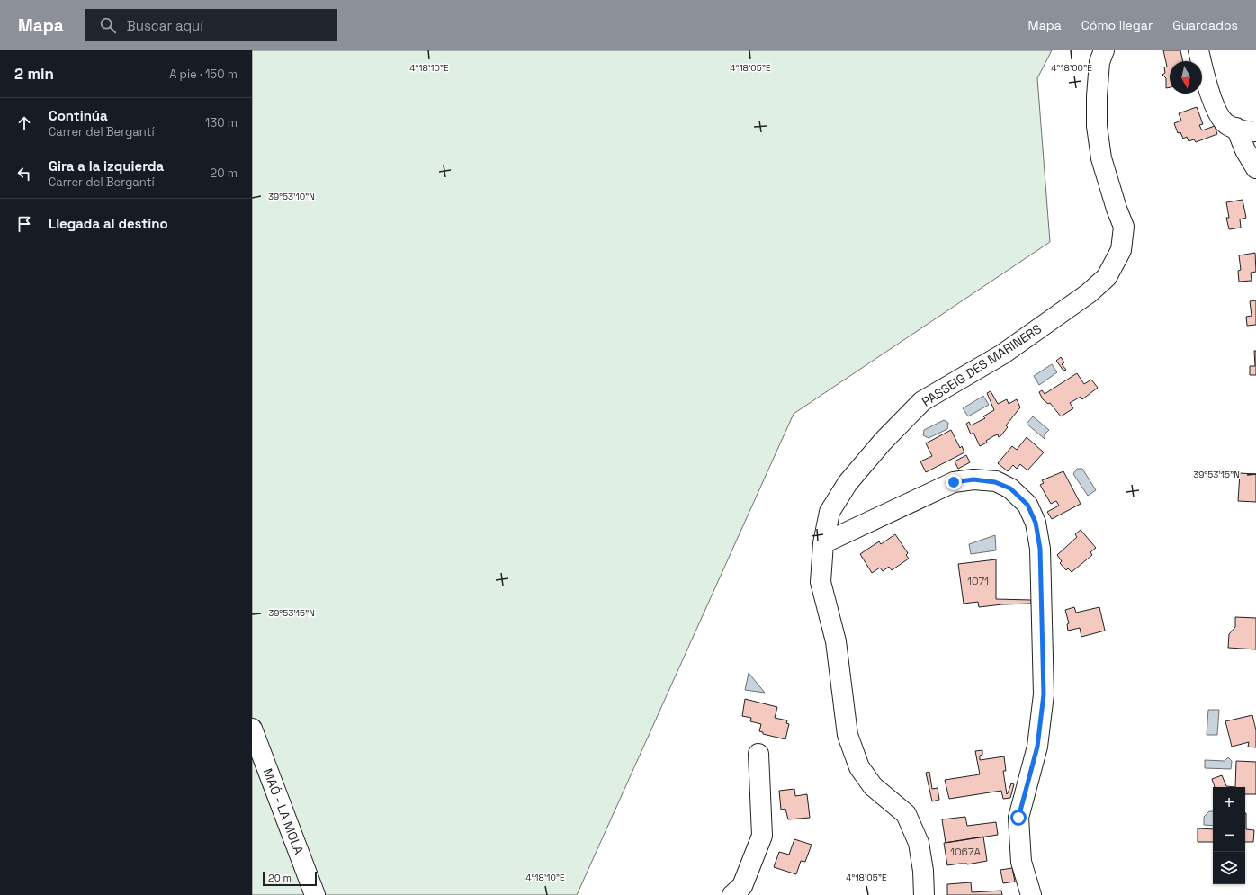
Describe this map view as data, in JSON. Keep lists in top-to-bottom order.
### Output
{
  "streets": {
    "street": ["PASSEIG DES MARINERS", "MAÓ - LA MOLA"]
  },
  "house_numbers": ["1071", "1067A"],
  "scale_bar": "20 m",
  "north": "bottom",
  "page": {
    "header": "Mapa",
    "search": "Buscar aquí",
    "nav": ["Mapa", "Cómo llegar", "Guardados"],
    "heading": ["2 min", "A pie · 150 m"],
    "list": [
      ["Continúa", "Carrer del Bergantí", "130 m"],
      ["Gira a la izquierda", "Carrer del Bergantí", "20 m"],
      "Llegada al destino"
    ],
    "map_buttons": ["+", "−"],
    "scale": "20 m"
  },
  "coordinates": [
    "4°18'10\"E",
    "4°18'05\"E",
    "4°18'00\"E",
    "39°53'10\"N",
    "39°53'15\"N"
  ]
}
